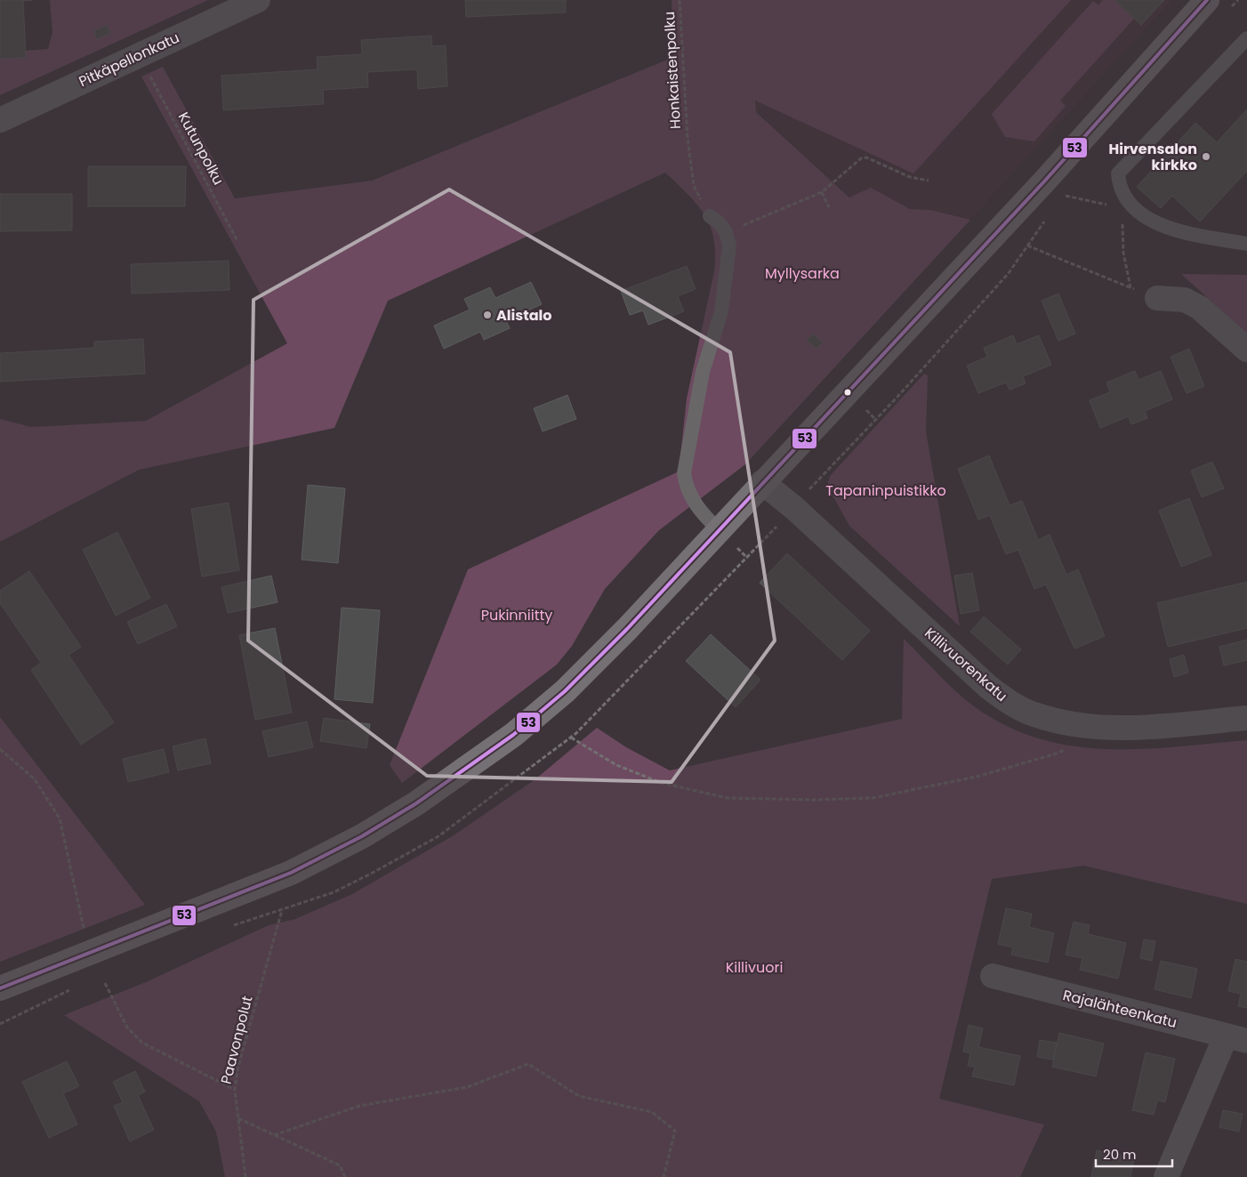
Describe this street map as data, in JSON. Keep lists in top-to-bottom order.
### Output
{
  "streets": {
    "street": ["Pitkäpellonkatu", "Killivuorenkatu", "Rajalähteenkatu"],
    "path": ["Honkaistenpolku", "Kutunpolku", "Paavonpolut"]
  },
  "parks": [
    "Myllysarka",
    "Tapaninpuistikko",
    "Pukinniitty",
    "Killivuori"
  ],
  "places": ["Hirvensalon kirkko", "Alistalo"],
  "lines": ["transit line 53"],
  "scale_bar": "20 m"
}
